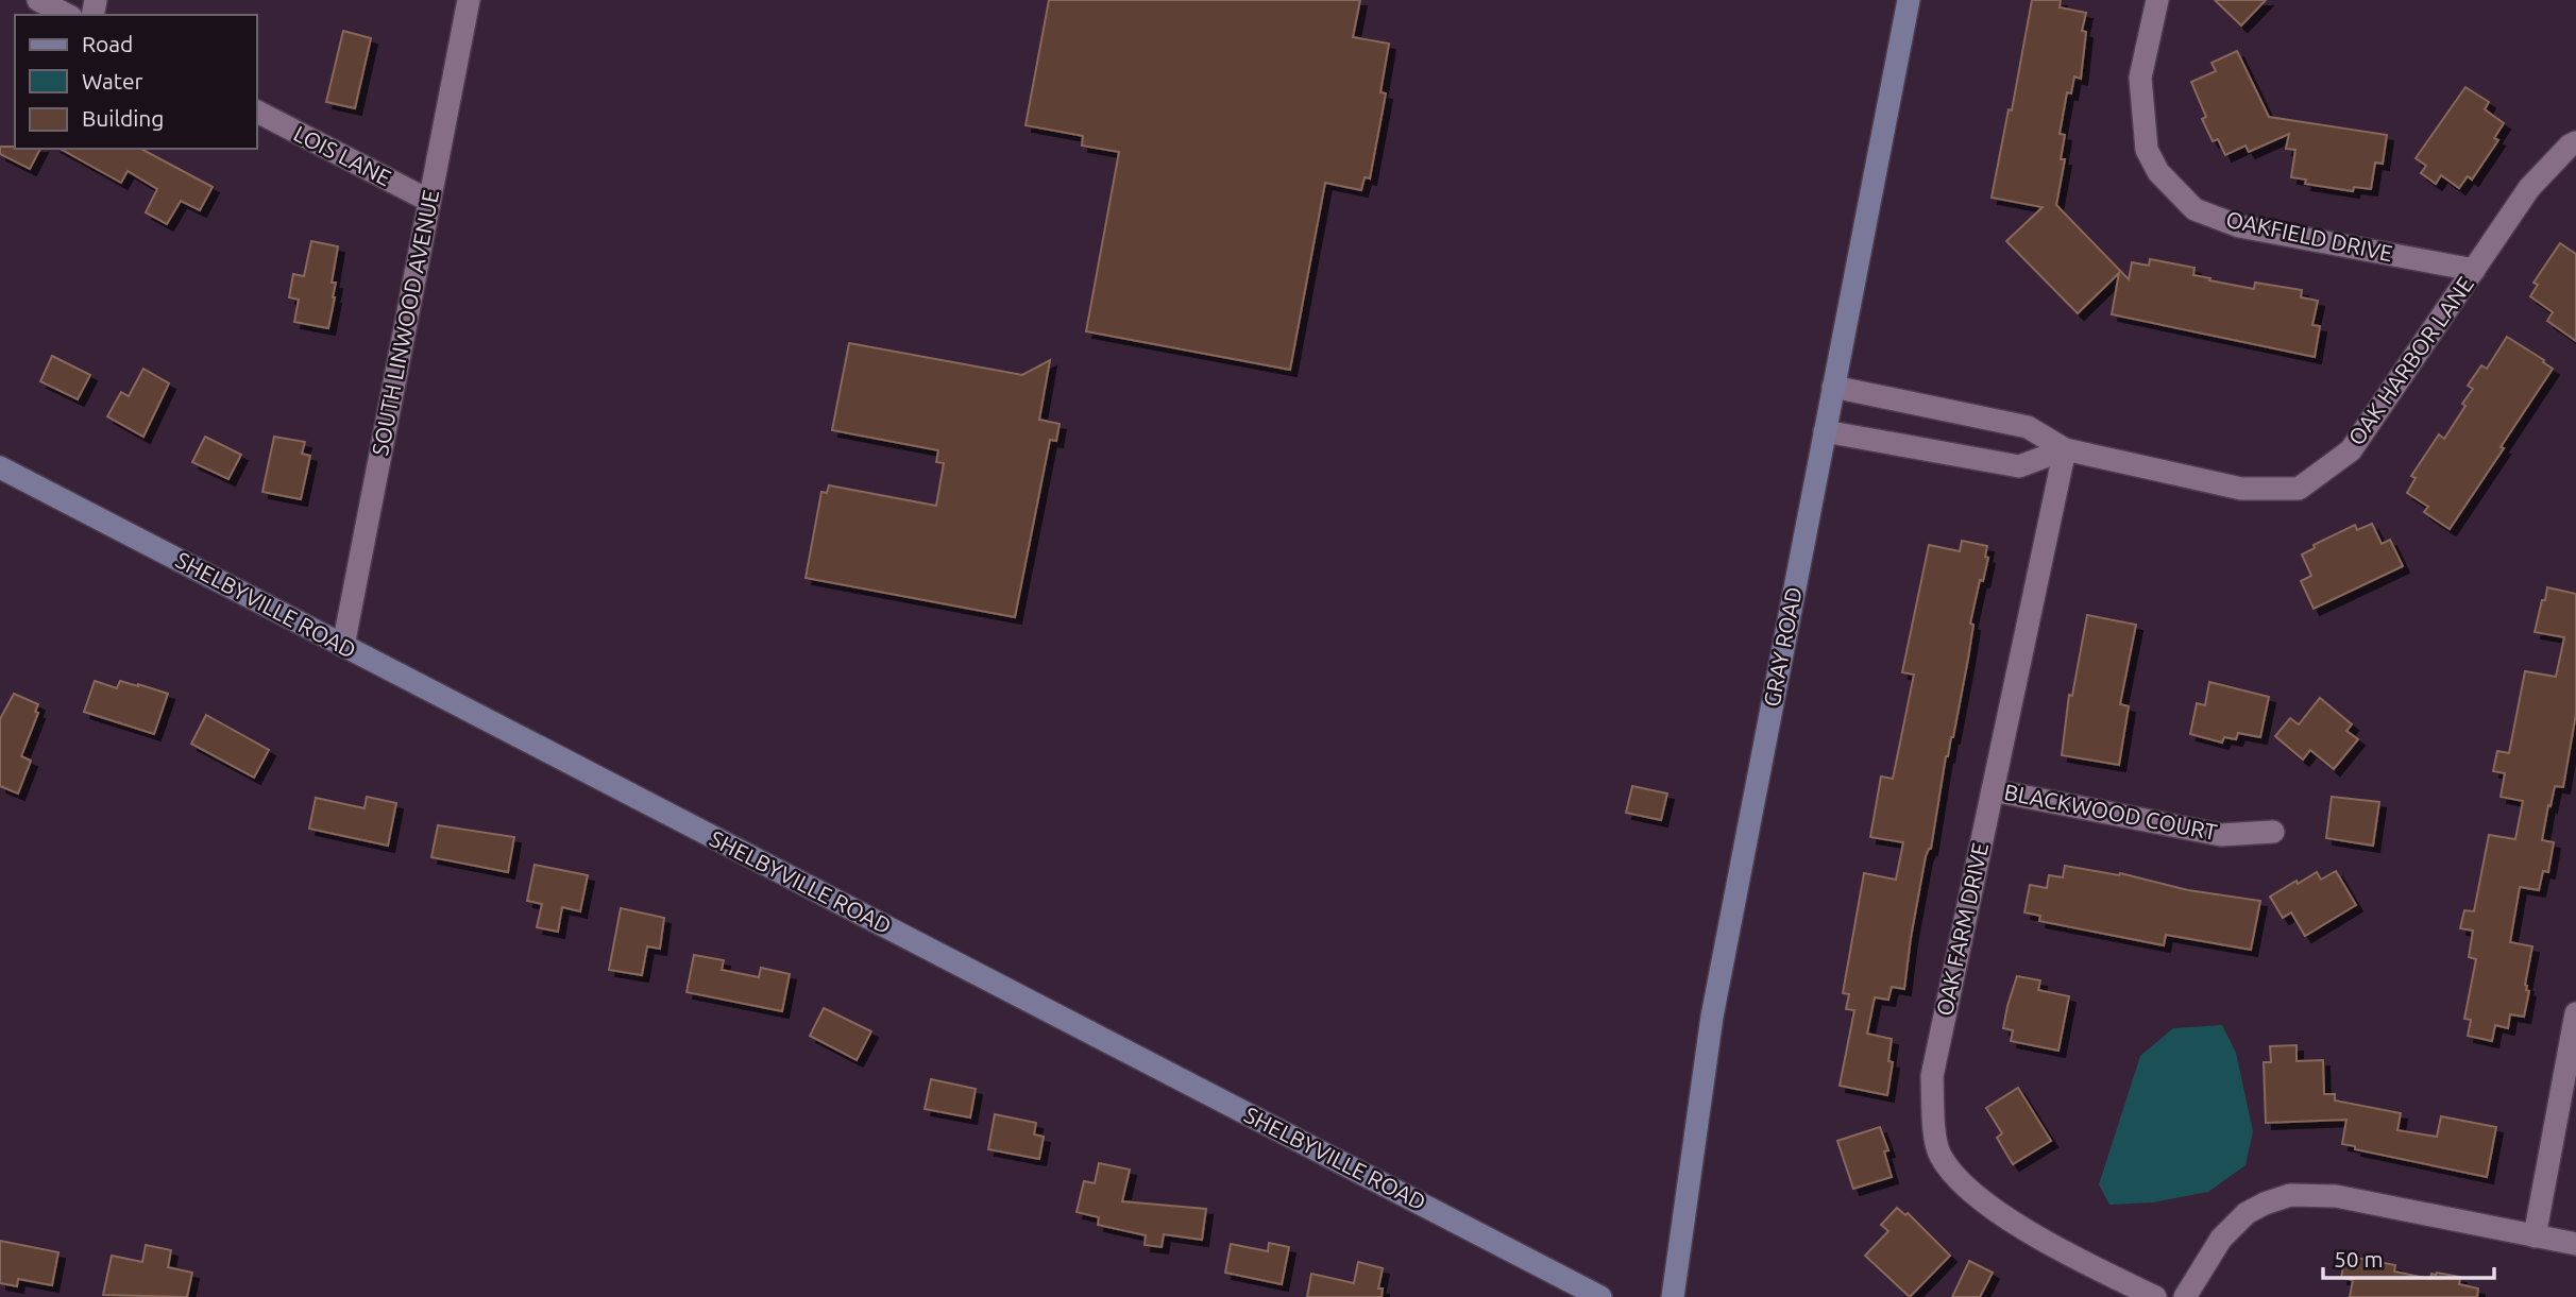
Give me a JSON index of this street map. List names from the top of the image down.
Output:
{
  "streets": {
    "main road": ["SHELBYVILLE ROAD", "GRAY ROAD"],
    "street": [
      "LOIS LANE",
      "OAKFIELD DRIVE",
      "SOUTH LINWOOD AVENUE",
      "OAK HARBOR LANE",
      "BLACKWOOD COURT",
      "OAK FARM DRIVE"
    ]
  },
  "crossings": [
    ["LOIS LANE", "SOUTH LINWOOD AVENUE"],
    ["OAKFIELD DRIVE", "OAK HARBOR LANE"],
    ["SOUTH LINWOOD AVENUE", "SHELBYVILLE ROAD"],
    ["OAK HARBOR LANE", "GRAY ROAD"],
    ["OAK HARBOR LANE", "OAK FARM DRIVE"],
    ["BLACKWOOD COURT", "OAK FARM DRIVE"]
  ],
  "legend": ["Road", "Water", "Building"],
  "scale_bar": "50 m"
}
